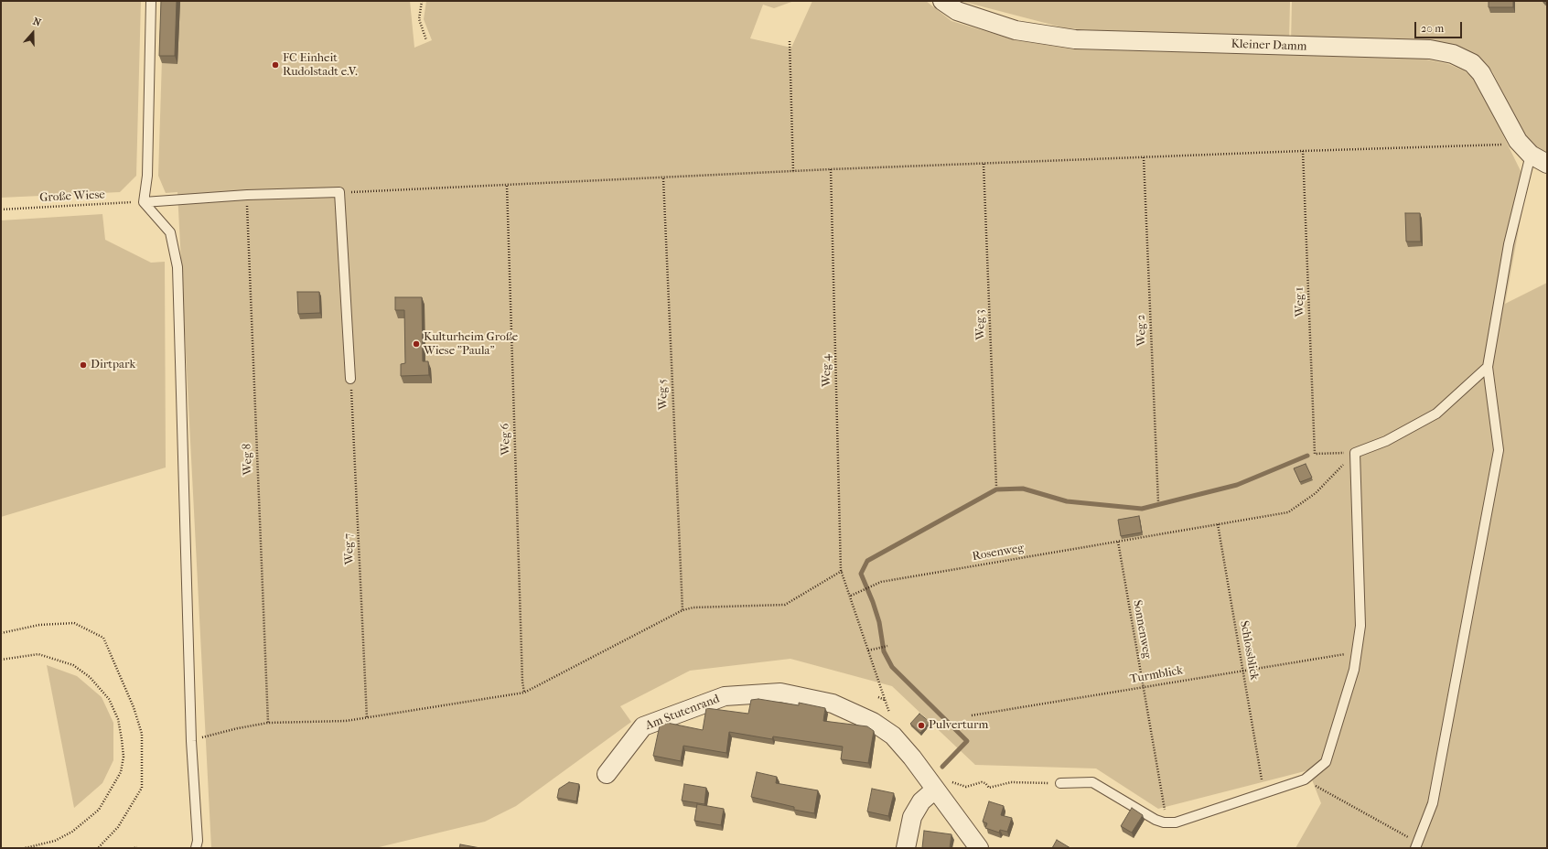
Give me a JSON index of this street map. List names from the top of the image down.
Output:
{
  "streets": {
    "street": ["Kleiner Damm", "Am Stutenrand"],
    "path": [
      "Große Wiese",
      "Weg 1",
      "Weg 3",
      "Weg 2",
      "Weg 4",
      "Weg 5",
      "Weg 6",
      "Weg 8",
      "Weg 7",
      "Rosenweg",
      "Sonnenweg",
      "Schlossblick",
      "Turmblick"
    ]
  },
  "crossings": [
    ["Weg 4", "Rosenweg"],
    ["Rosenweg", "Sonnenweg"],
    ["Rosenweg", "Schlossblick"],
    ["Sonnenweg", "Turmblick"],
    ["Schlossblick", "Turmblick"]
  ],
  "places": [
    "FC Einheit Rudolstadt e.V.",
    "Kulturheim Große Wiese \"Paula\"",
    "Dirtpark",
    "Pulverturm"
  ],
  "scale_bar": "20 m",
  "north": "top"
}
